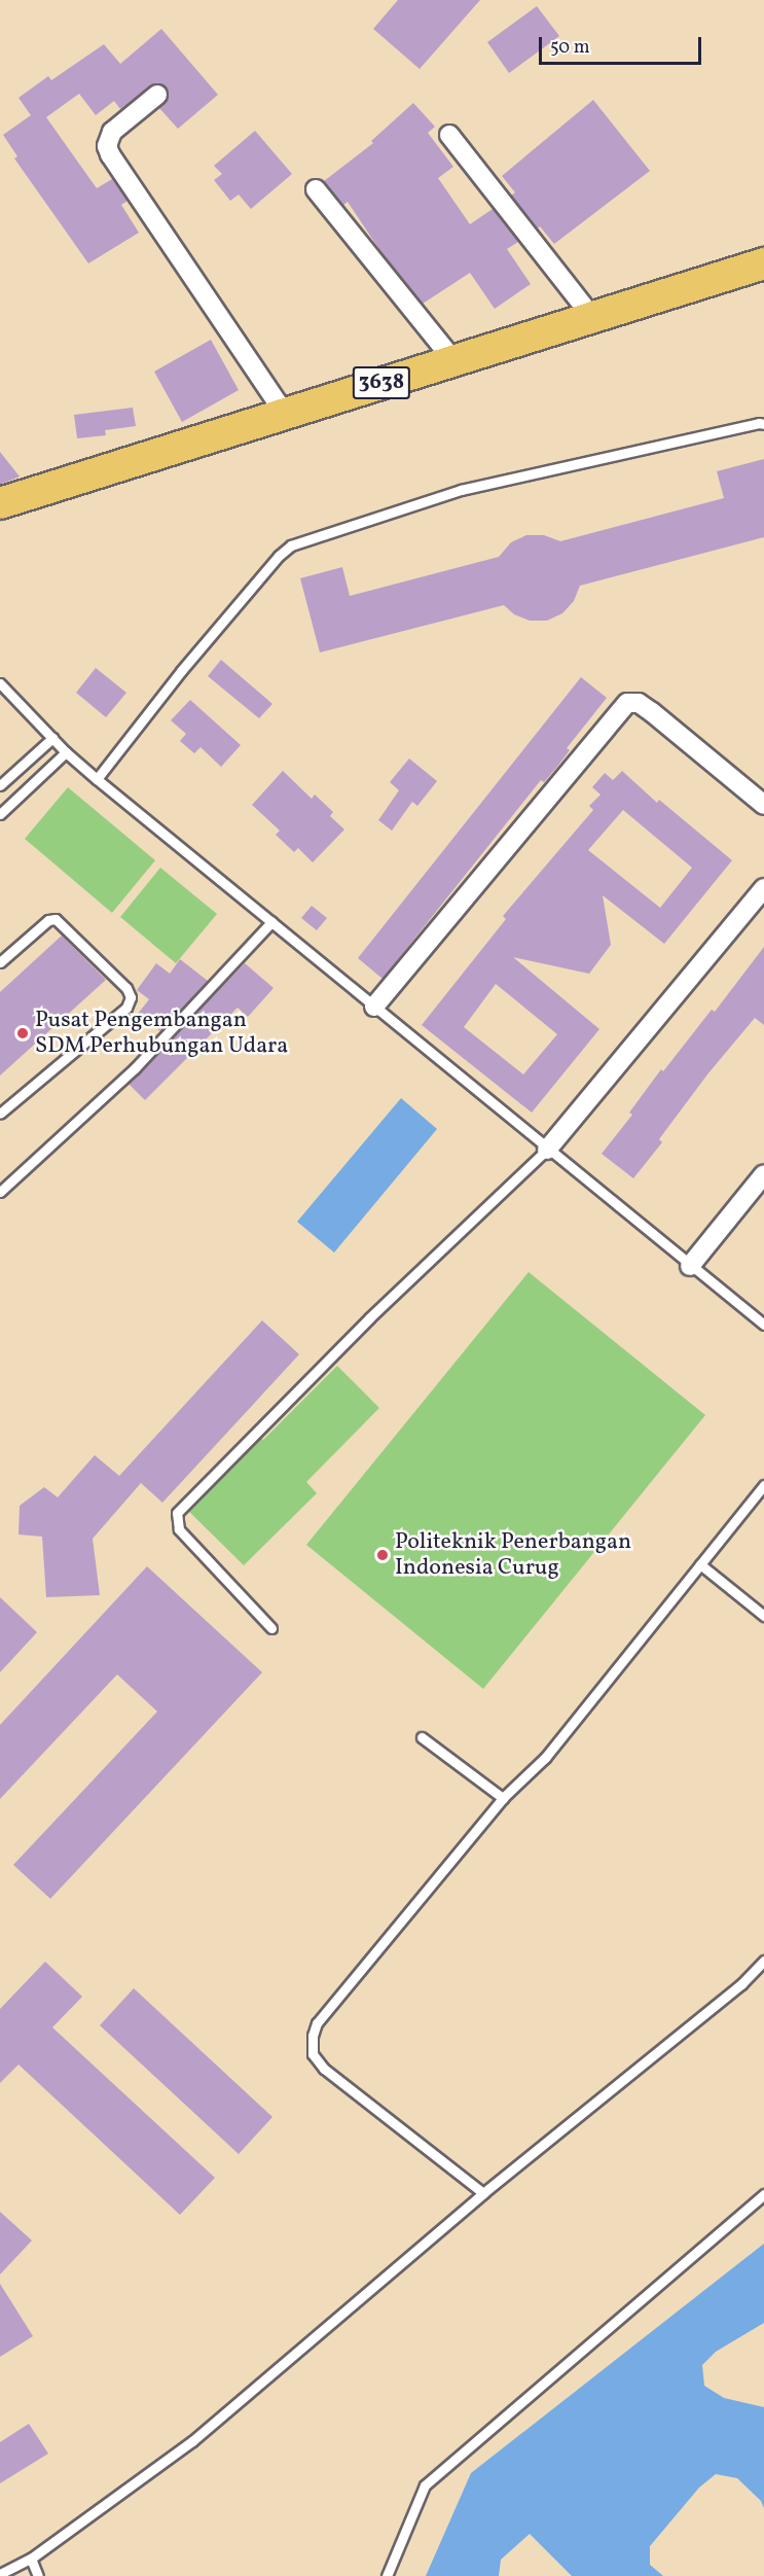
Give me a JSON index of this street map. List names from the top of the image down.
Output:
{
  "streets": {
    "main road": ["3638"]
  },
  "places": ["Pusat Pengembangan SDM Perhubungan Udara", "Politeknik Penerbangan Indonesia Curug"],
  "scale_bar": "50 m"
}
